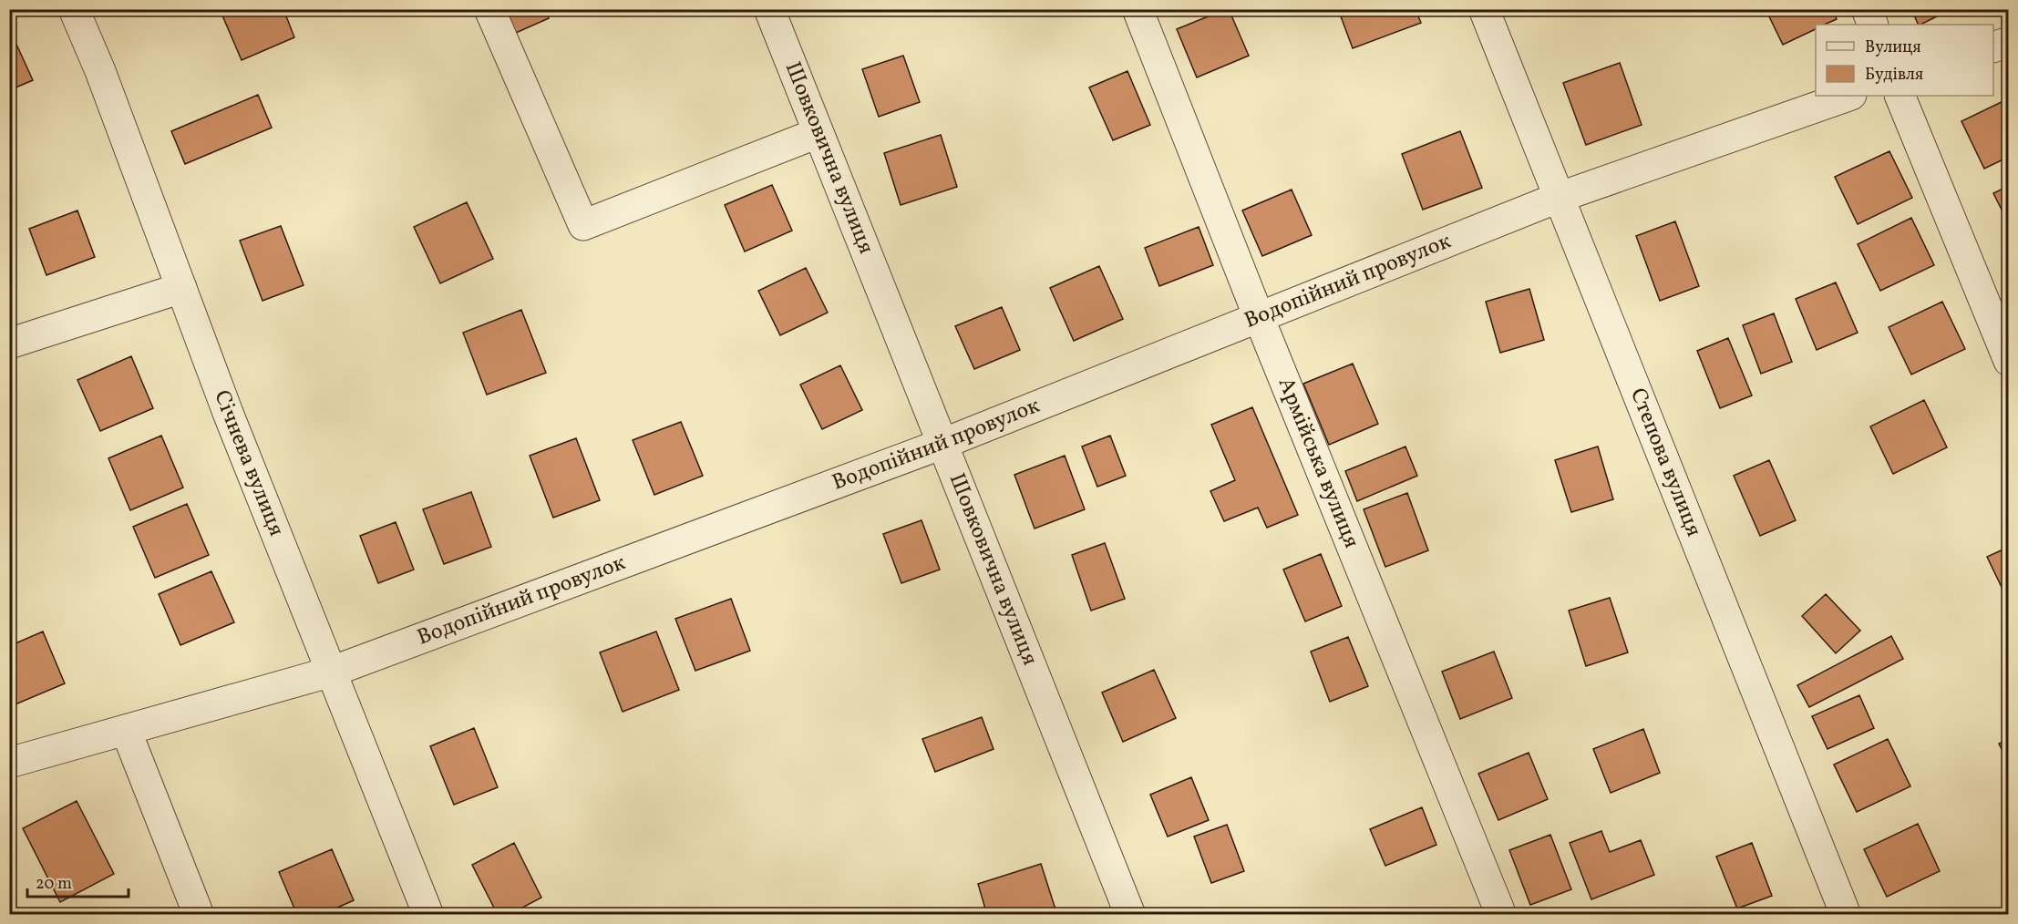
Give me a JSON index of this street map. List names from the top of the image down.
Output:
{
  "streets": {
    "street": [
      "Шовковична вулиця",
      "Водопійний провулок",
      "Степова вулиця",
      "Січнева вулиця",
      "Армійська вулиця"
    ]
  },
  "crossings": [
    ["Шовковична вулиця", "Водопійний провулок"],
    ["Водопійний провулок", "Степова вулиця"],
    ["Водопійний провулок", "Січнева вулиця"],
    ["Водопійний провулок", "Армійська вулиця"]
  ],
  "legend": ["Вулиця", "Будівля"],
  "scale_bar": "20 m"
}
